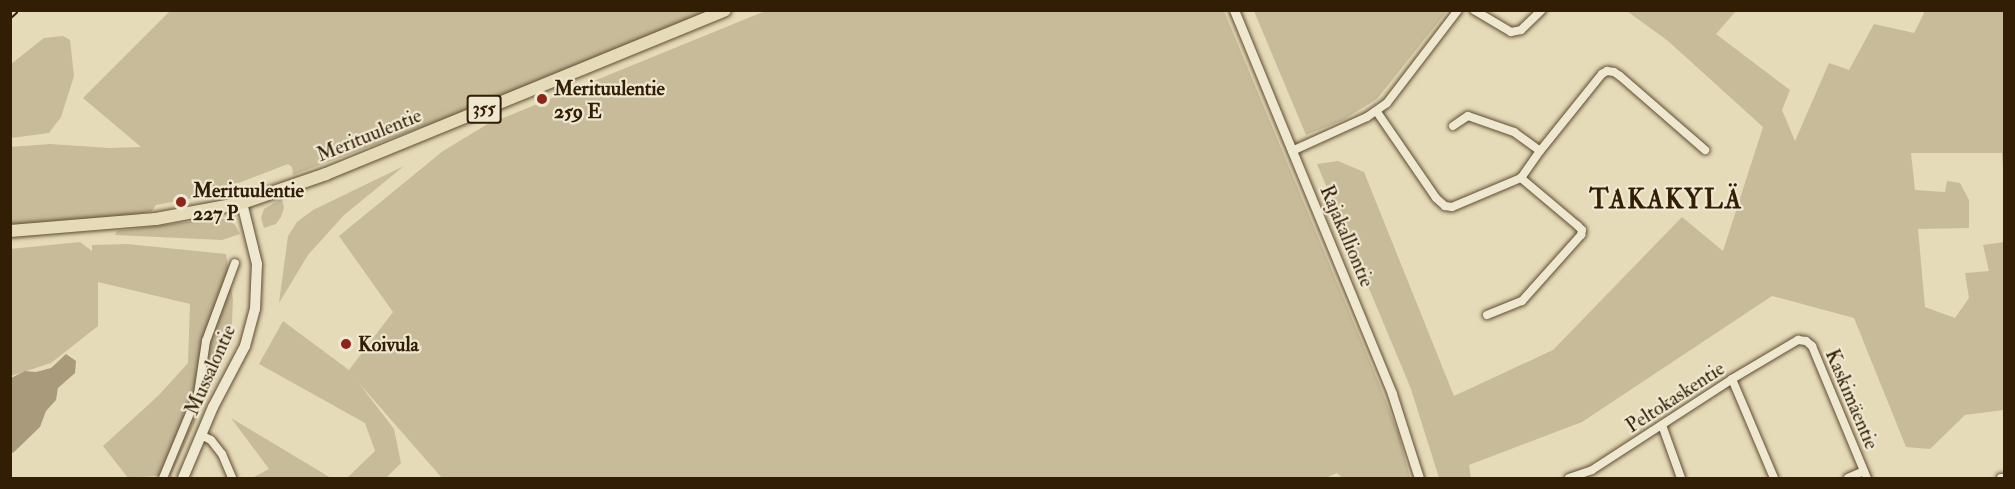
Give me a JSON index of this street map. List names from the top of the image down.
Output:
{
  "streets": {
    "main road": ["355", "Merituulentie", "Mussalontie"],
    "street": ["Rajakalliontie", "Peltokaskentie", "Kaskimäentie"]
  },
  "crossings": [
    ["Merituulentie", "Mussalontie"],
    ["Peltokaskentie", "Kaskimäentie"]
  ],
  "districts": ["TAKAKYLÄ"],
  "places": ["Merituulentie 259 E", "Merituulentie 227 P", "Koivula"]
}
